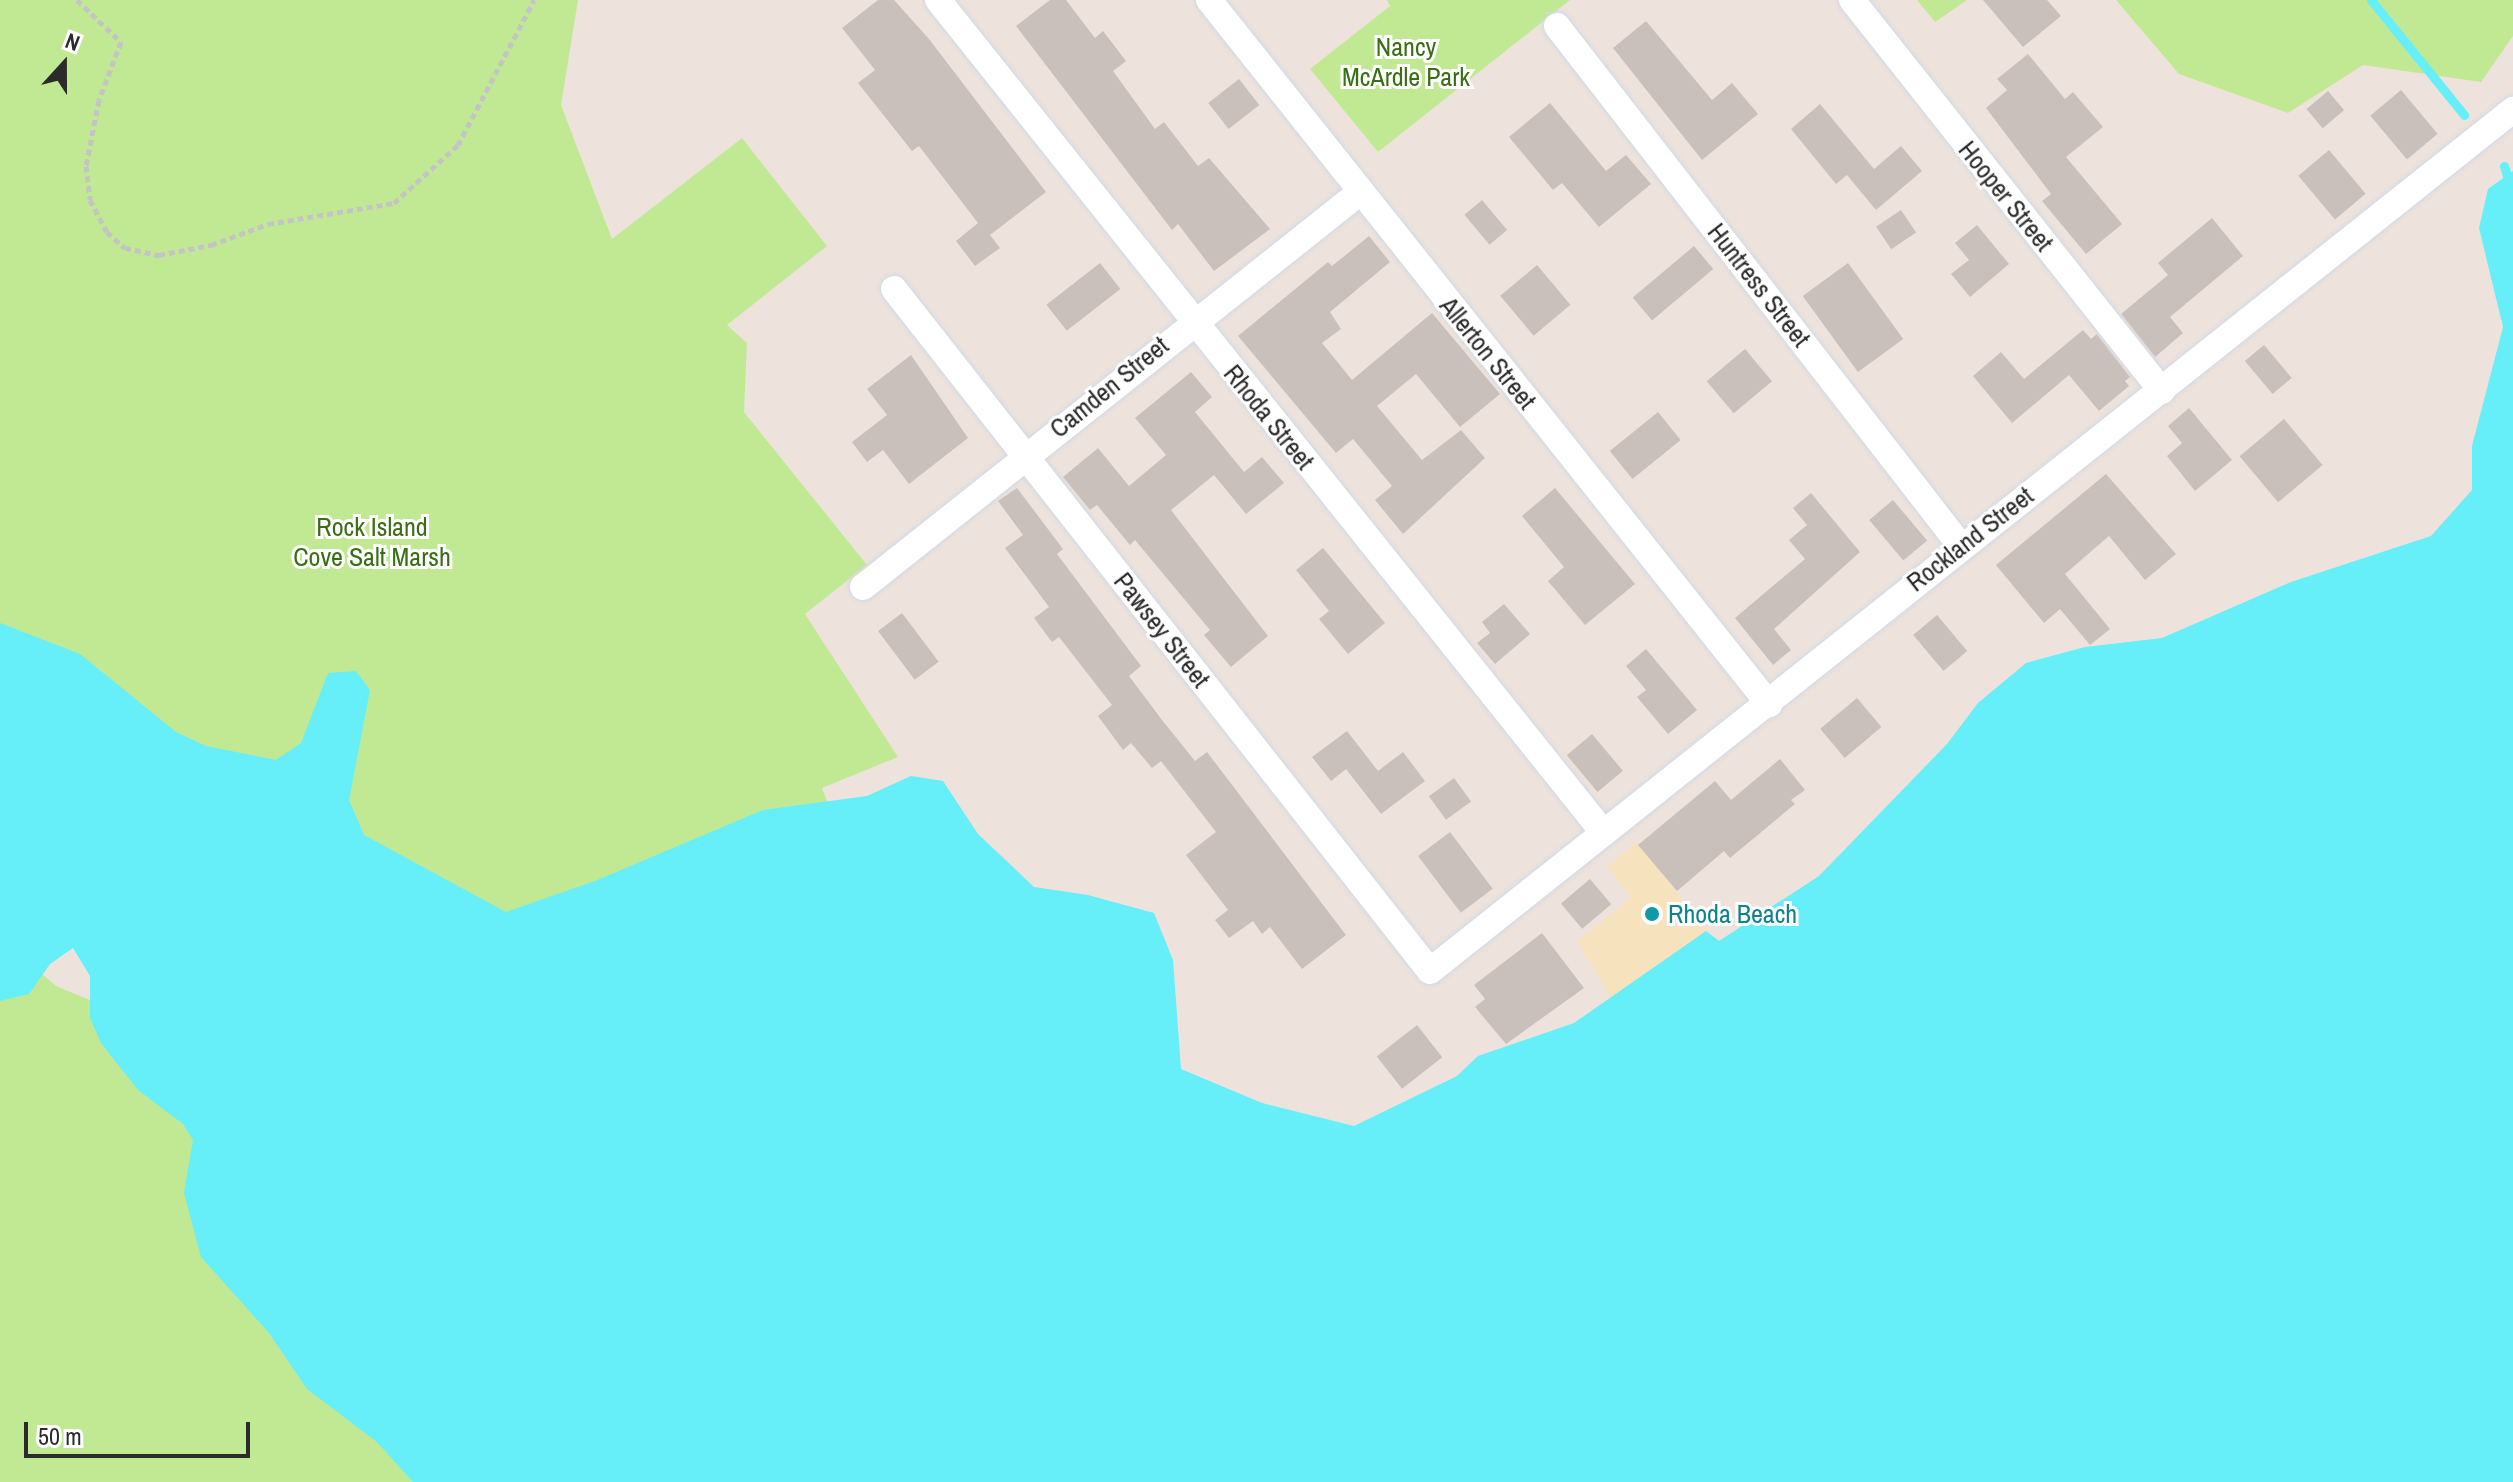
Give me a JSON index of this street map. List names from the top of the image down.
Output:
{
  "streets": {
    "street": [
      "Hooper Street",
      "Huntress Street",
      "Allerton Street",
      "Camden Street",
      "Rhoda Street",
      "Rockland Street",
      "Pawsey Street"
    ]
  },
  "crossings": [
    ["Hooper Street", "Rockland Street"],
    ["Huntress Street", "Rockland Street"],
    ["Allerton Street", "Camden Street"],
    ["Allerton Street", "Rockland Street"],
    ["Camden Street", "Rhoda Street"],
    ["Camden Street", "Pawsey Street"],
    ["Rhoda Street", "Rockland Street"],
    ["Rockland Street", "Pawsey Street"]
  ],
  "parks": ["Nancy McArdle Park", "Rock Island Cove Salt Marsh"],
  "places": ["Rhoda Beach"],
  "scale_bar": "50 m",
  "north": "top"
}
